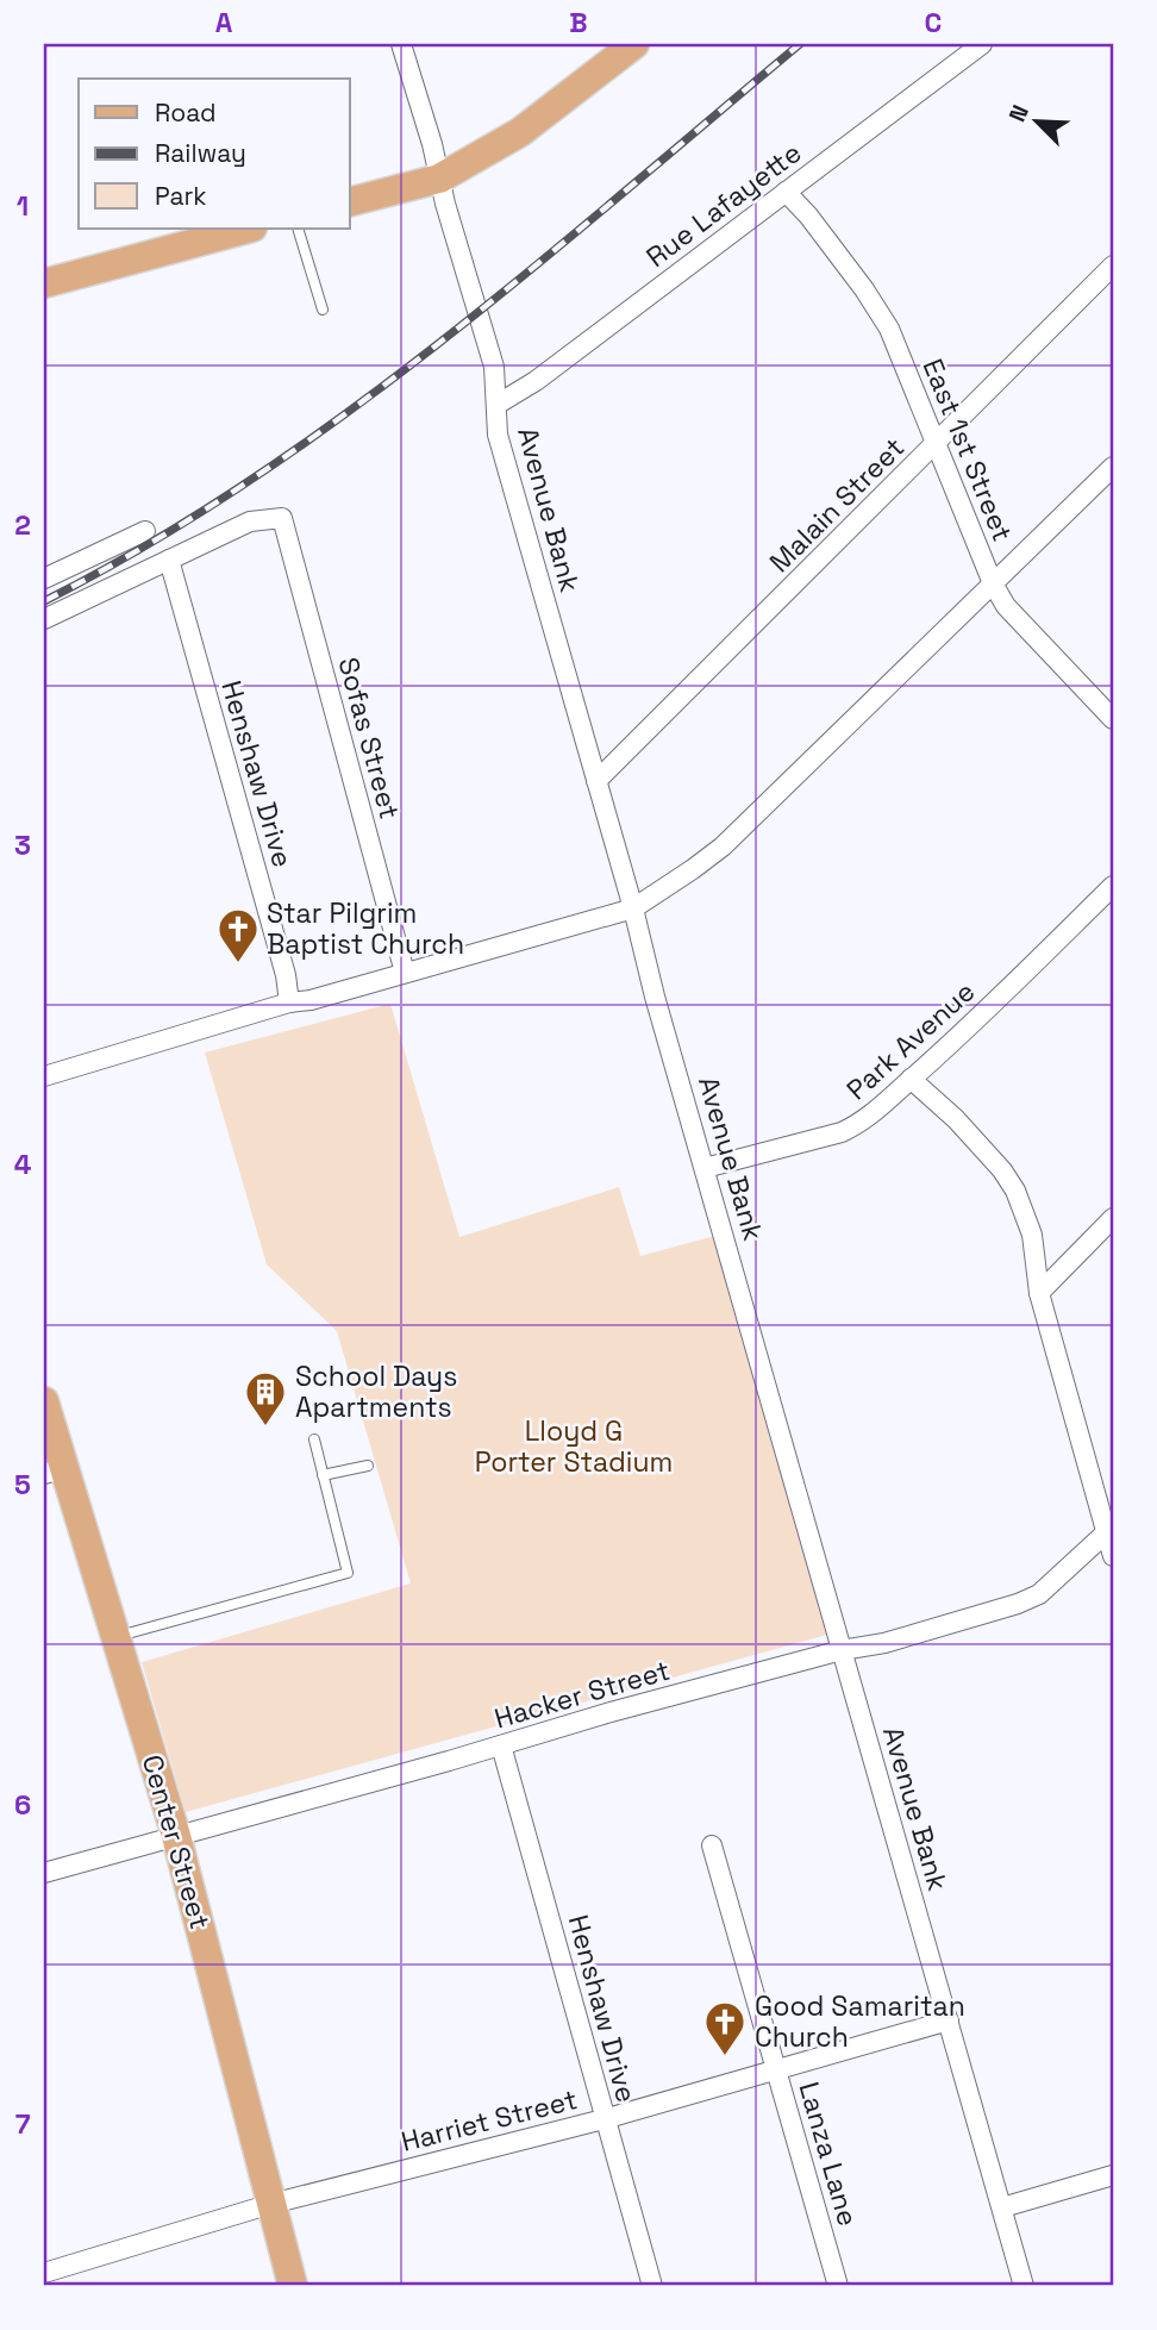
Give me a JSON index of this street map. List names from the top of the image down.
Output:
{
  "streets": {
    "main road": ["Center Street"],
    "street": [
      "Rue Lafayette",
      "East 1st Street",
      "Malain Street",
      "Avenue Bank",
      "Sofas Street",
      "Henshaw Drive",
      "Park Avenue",
      "Hacker Street",
      "Harriet Street",
      "Lanza Lane"
    ]
  },
  "crossings": [
    ["Rue Lafayette", "East 1st Street"],
    ["Rue Lafayette", "Avenue Bank"],
    ["East 1st Street", "Malain Street"],
    ["Malain Street", "Avenue Bank"],
    ["Avenue Bank", "Park Avenue"],
    ["Avenue Bank", "Hacker Street"],
    ["Avenue Bank", "Harriet Street"],
    ["Sofas Street", "Henshaw Drive"],
    ["Henshaw Drive", "Hacker Street"],
    ["Henshaw Drive", "Harriet Street"],
    ["Hacker Street", "Center Street"],
    ["Center Street", "Harriet Street"],
    ["Harriet Street", "Lanza Lane"]
  ],
  "parks": ["Lloyd G Porter Stadium"],
  "places": {
    "church": ["Star Pilgrim Baptist Church", "Good Samaritan Church"],
    "building": ["School Days Apartments"]
  },
  "legend": ["Road", "Railway", "Park"],
  "north": "top left",
  "grid": {
    "columns": ["A", "B", "C"],
    "rows": [
      "1",
      "2",
      "3",
      "4",
      "5",
      "6",
      "7"
    ]
  }
}
